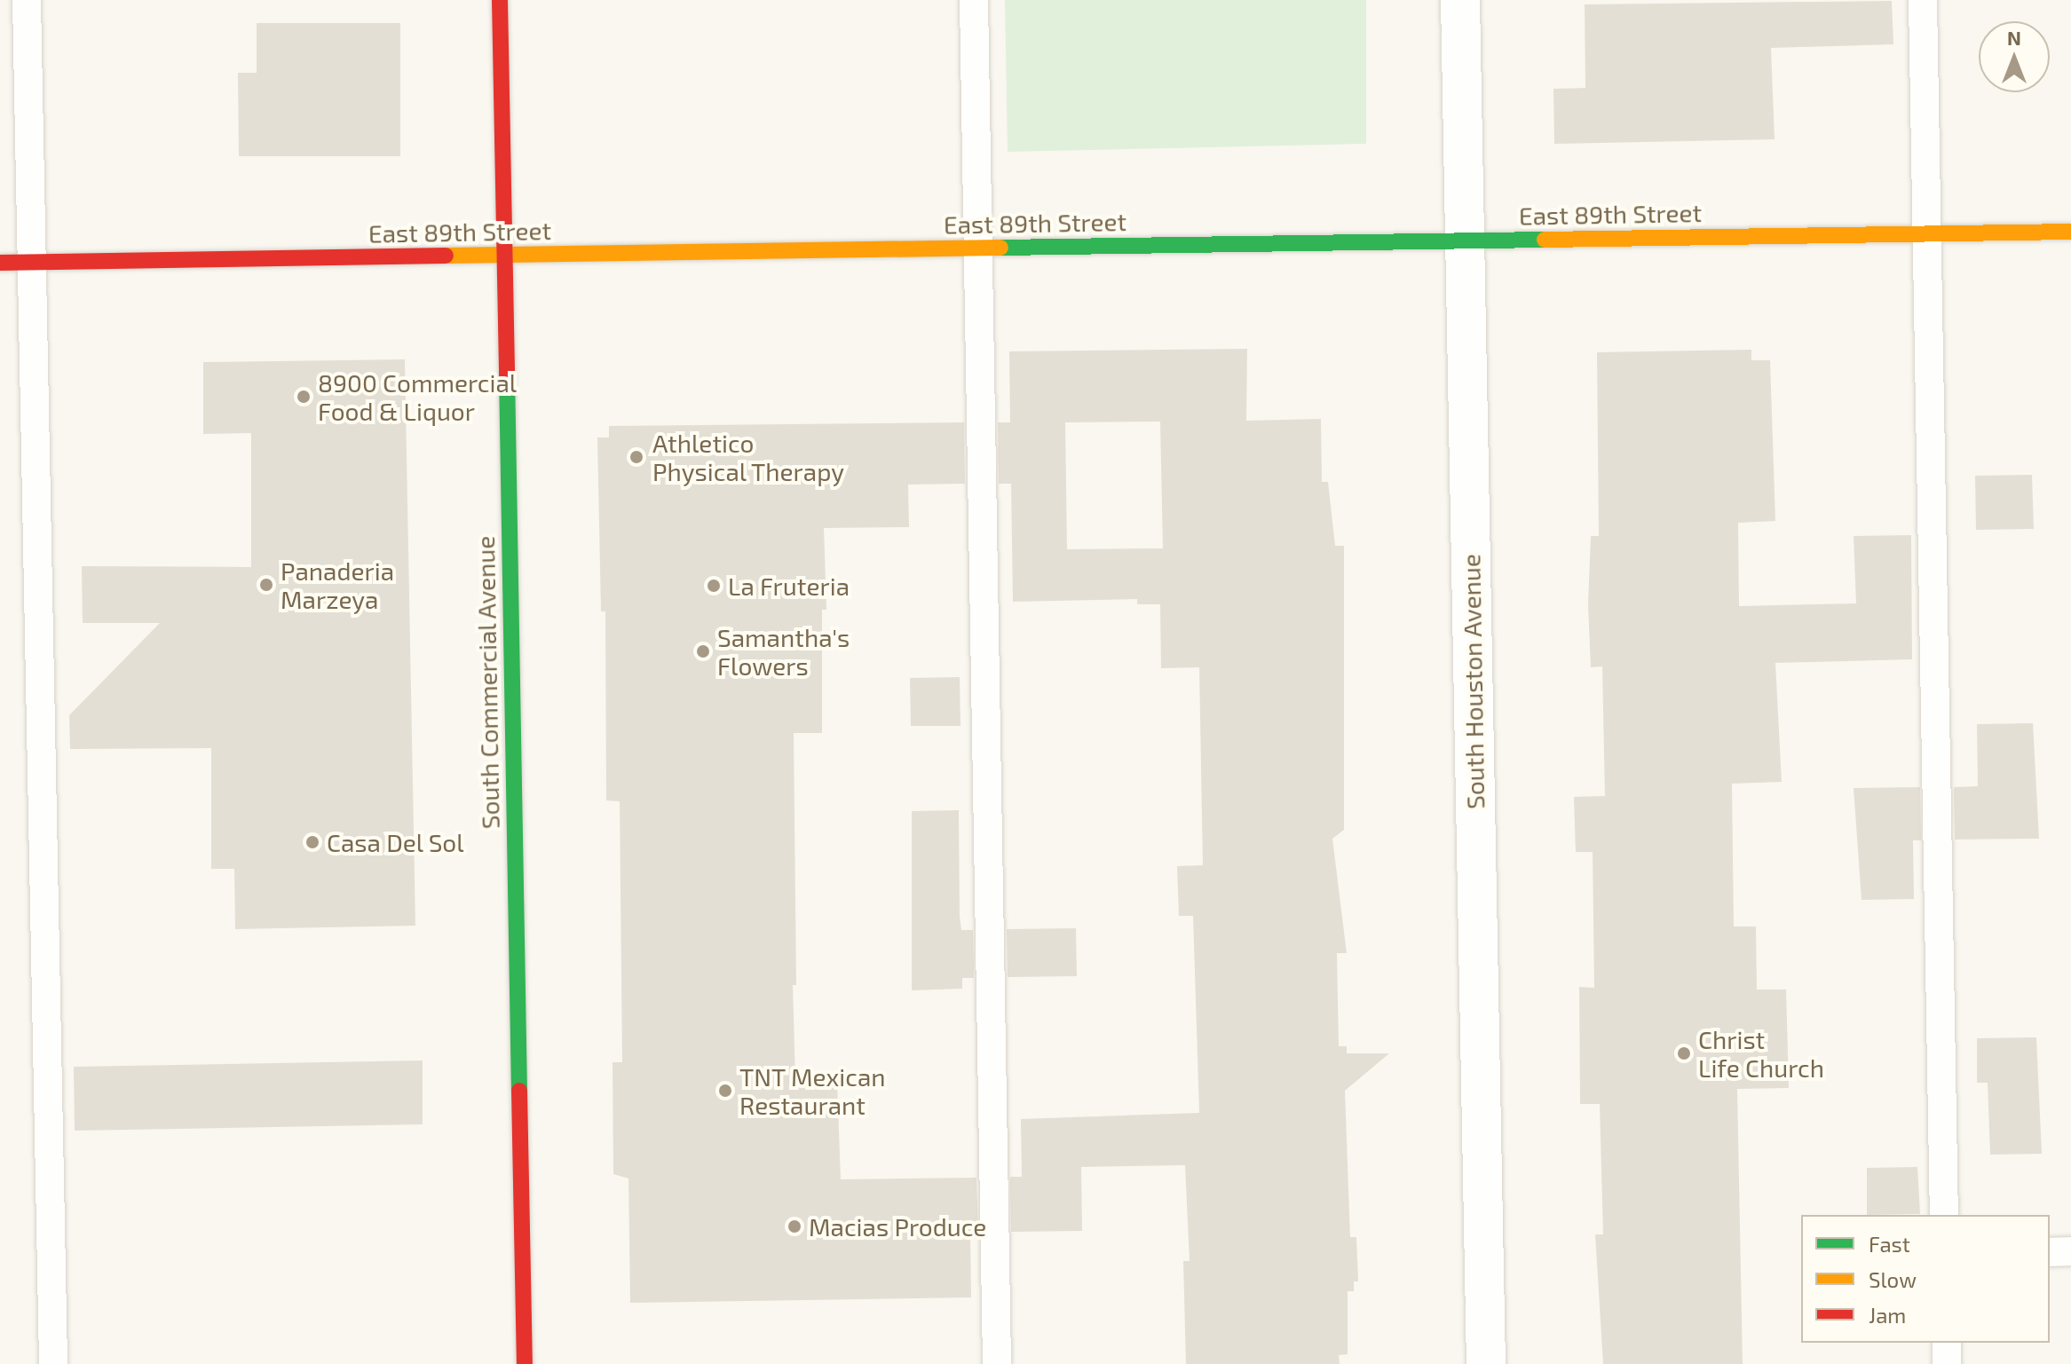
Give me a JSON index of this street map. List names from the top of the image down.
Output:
{
  "streets": {
    "street": ["East 89th Street", "South Houston Avenue", "South Commercial Avenue"]
  },
  "crossings": [
    ["East 89th Street", "South Houston Avenue"],
    ["East 89th Street", "South Commercial Avenue"]
  ],
  "places": [
    "8900 Commercial Food & Liquor",
    "Athletico Physical Therapy",
    "Panaderia Marzeya",
    "La Fruteria",
    "Samantha's Flowers",
    "Casa Del Sol",
    "Christ Life Church",
    "TNT Mexican Restaurant",
    "Macias Produce"
  ],
  "legend": ["Fast", "Slow", "Jam"],
  "north": "top"
}
